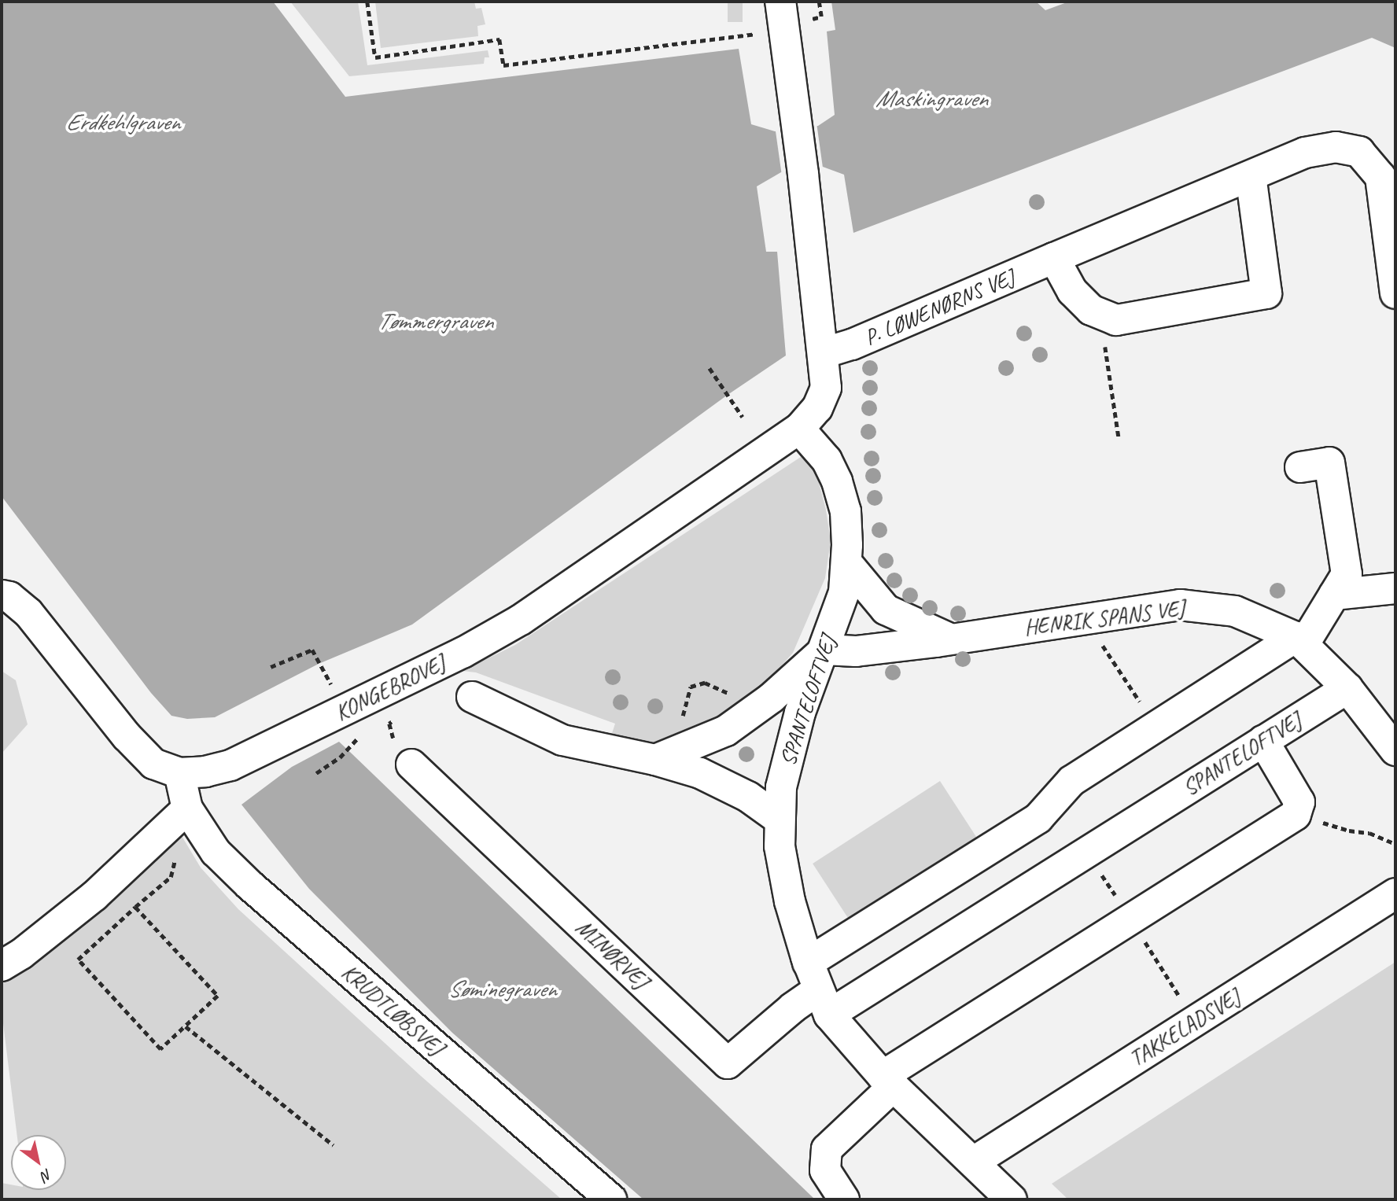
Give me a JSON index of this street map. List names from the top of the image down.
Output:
{
  "streets": {
    "street": [
      "P. LØWENØRNS VEJ",
      "HENRIK SPANS VEJ",
      "KONGEBROVEJ",
      "SPANTELOFTVEJ",
      "MINØRVEJ",
      "KRUDTLØBSVEJ",
      "TAKKELADSVEJ"
    ]
  },
  "crossings": [
    ["P. LØWENØRNS VEJ", "KONGEBROVEJ"],
    ["HENRIK SPANS VEJ", "SPANTELOFTVEJ"],
    ["KONGEBROVEJ", "SPANTELOFTVEJ"],
    ["KONGEBROVEJ", "KRUDTLØBSVEJ"],
    ["SPANTELOFTVEJ", "MINØRVEJ"],
    ["SPANTELOFTVEJ", "TAKKELADSVEJ"]
  ],
  "water": [
    "Maskingraven",
    "Erdkehlgraven",
    "Tømmergraven",
    "Søminegraven"
  ],
  "north": "bottom right"
}
